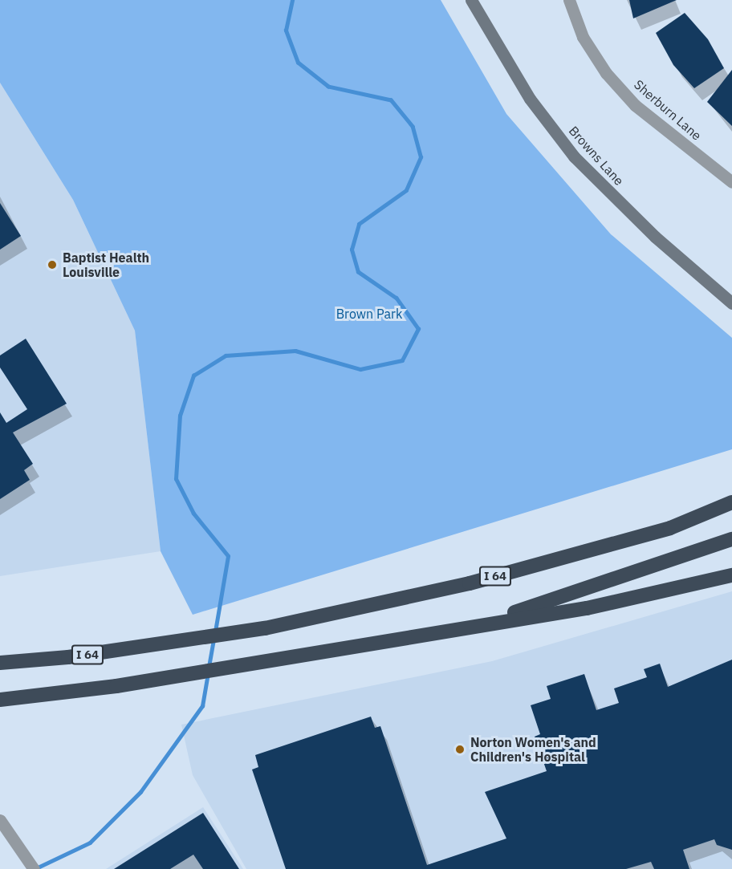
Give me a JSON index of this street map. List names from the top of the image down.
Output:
{
  "streets": {
    "highway": ["I 64"],
    "street": ["Sherburn Lane", "Browns Lane"]
  },
  "parks": ["Brown Park"],
  "places": ["Baptist Health Louisville", "Norton Women's and Children's Hospital"]
}
